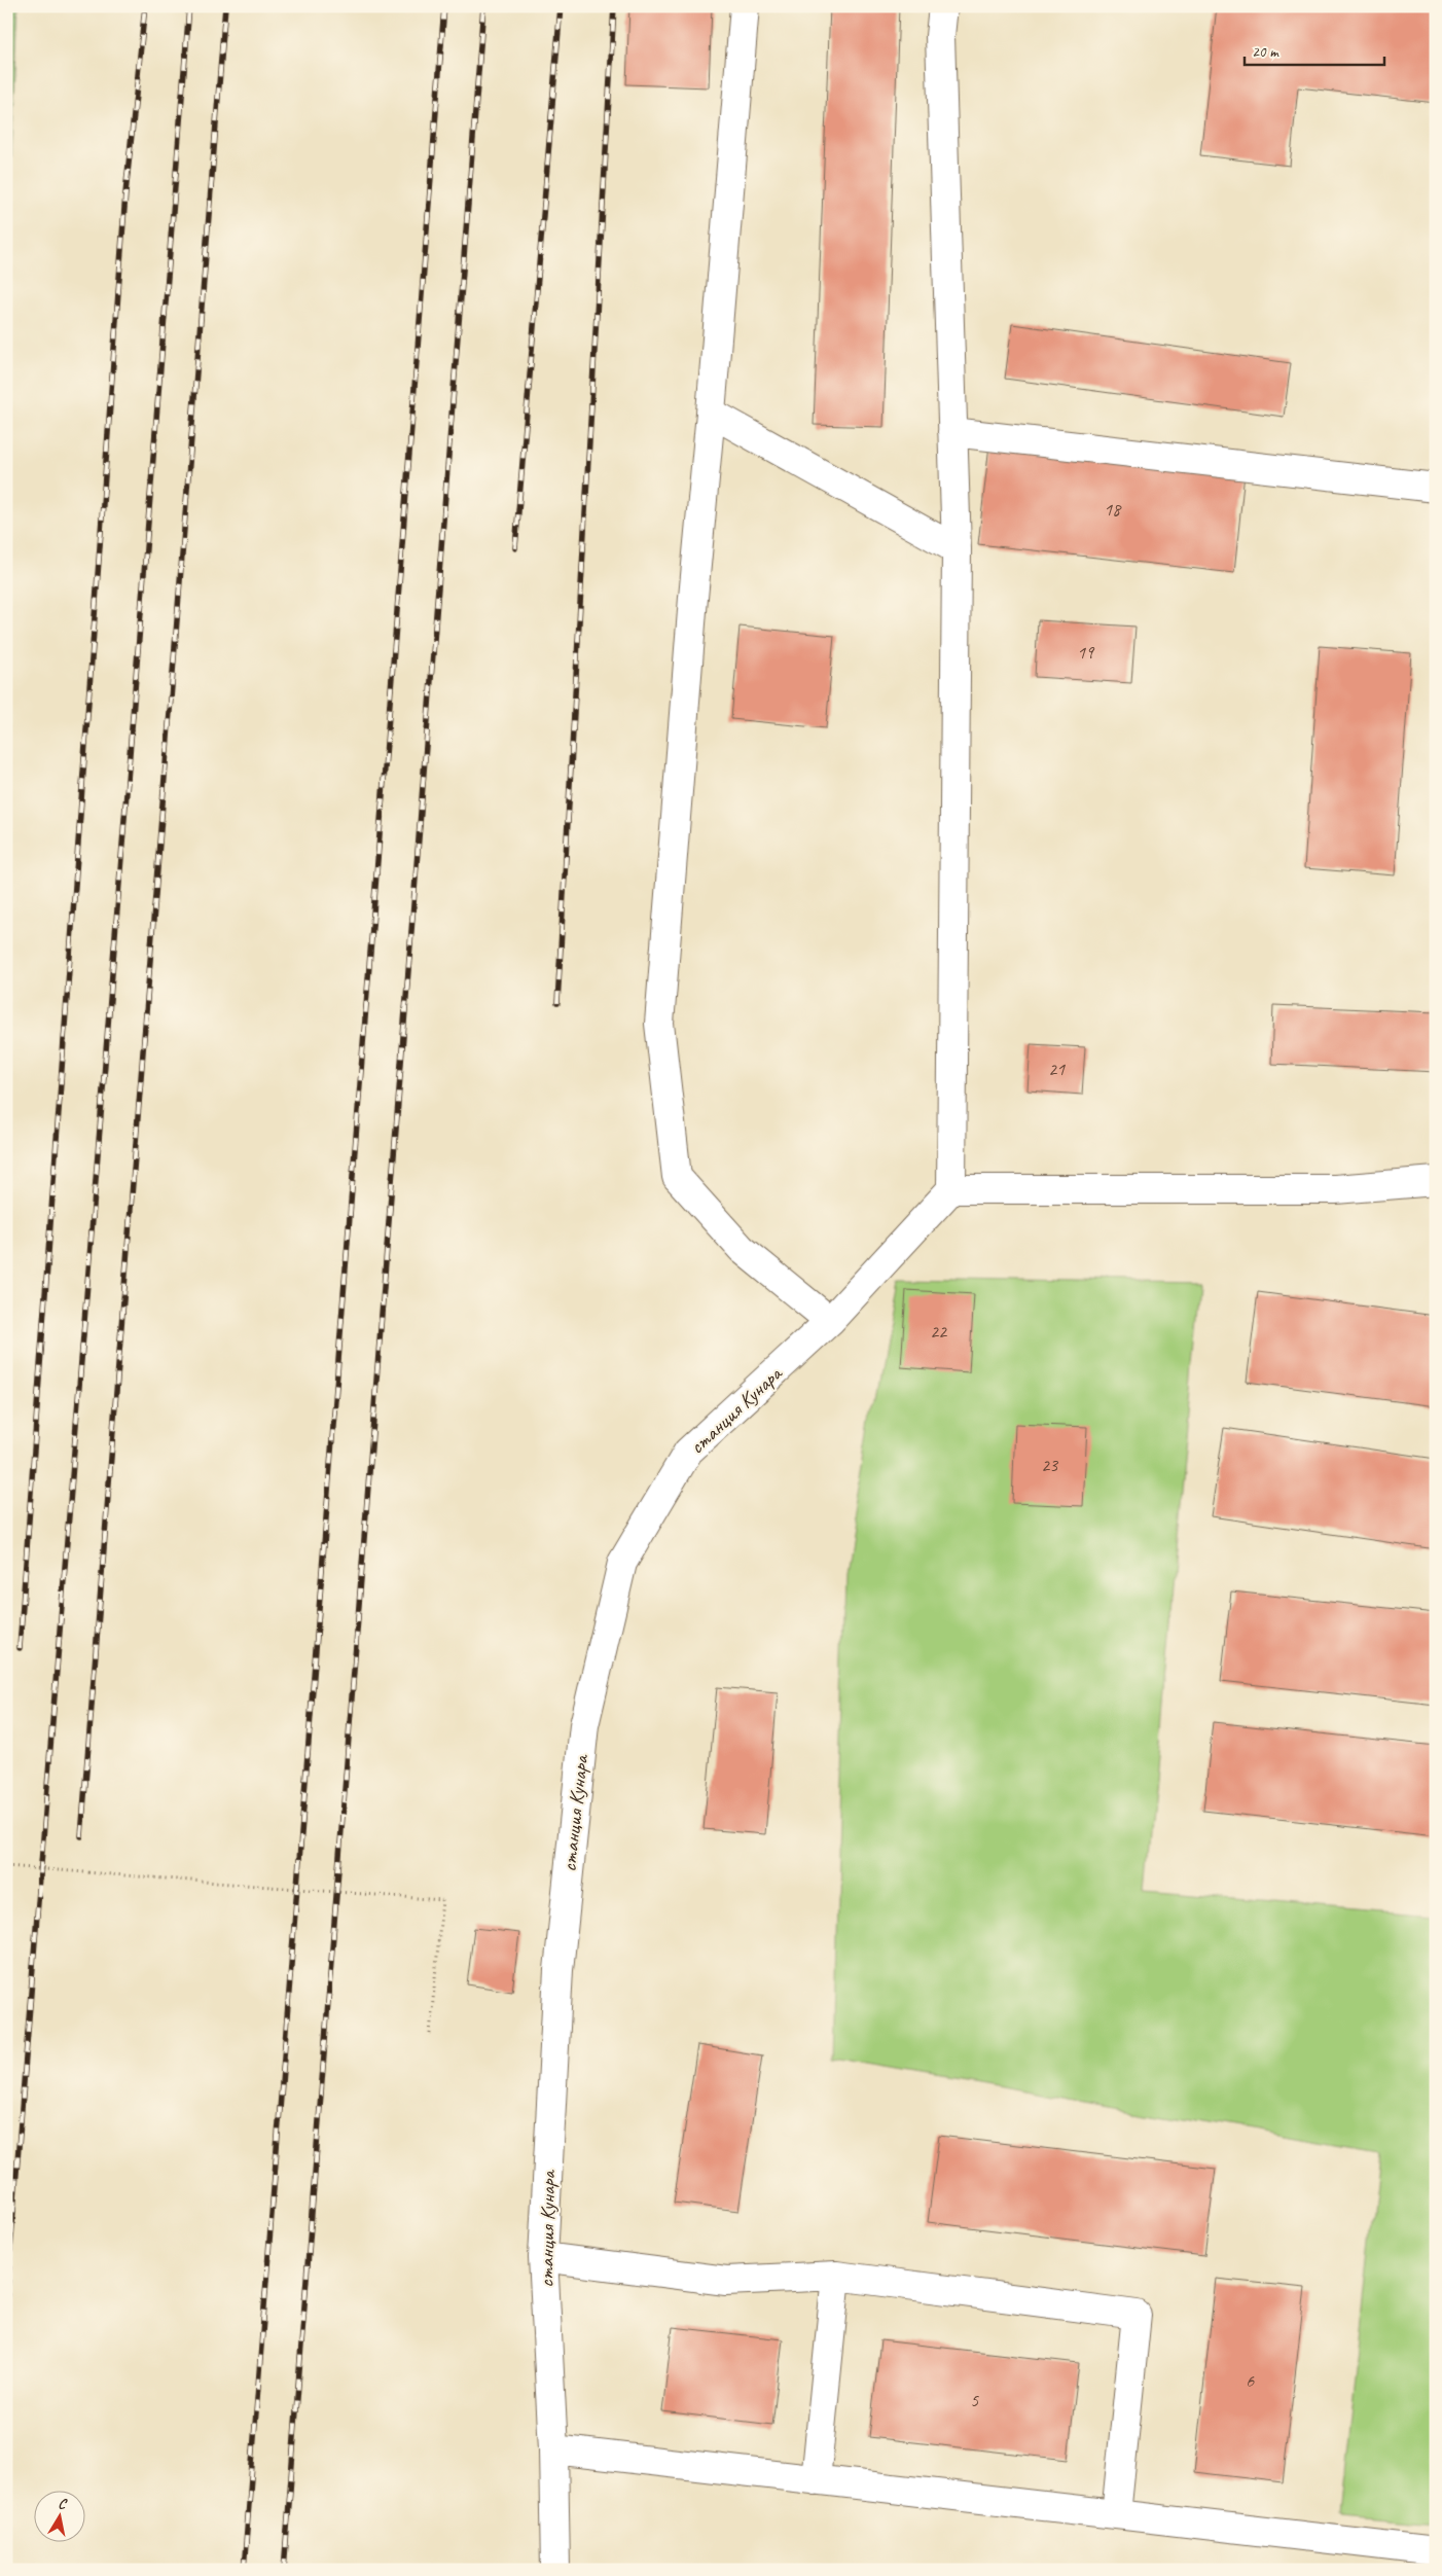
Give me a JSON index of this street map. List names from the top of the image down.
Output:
{
  "streets": {
    "street": ["станция Кунара"]
  },
  "house_numbers": [
    "18",
    "19",
    "21",
    "22",
    "23",
    "6",
    "5"
  ],
  "scale_bar": "20 m",
  "north": "top"
}
